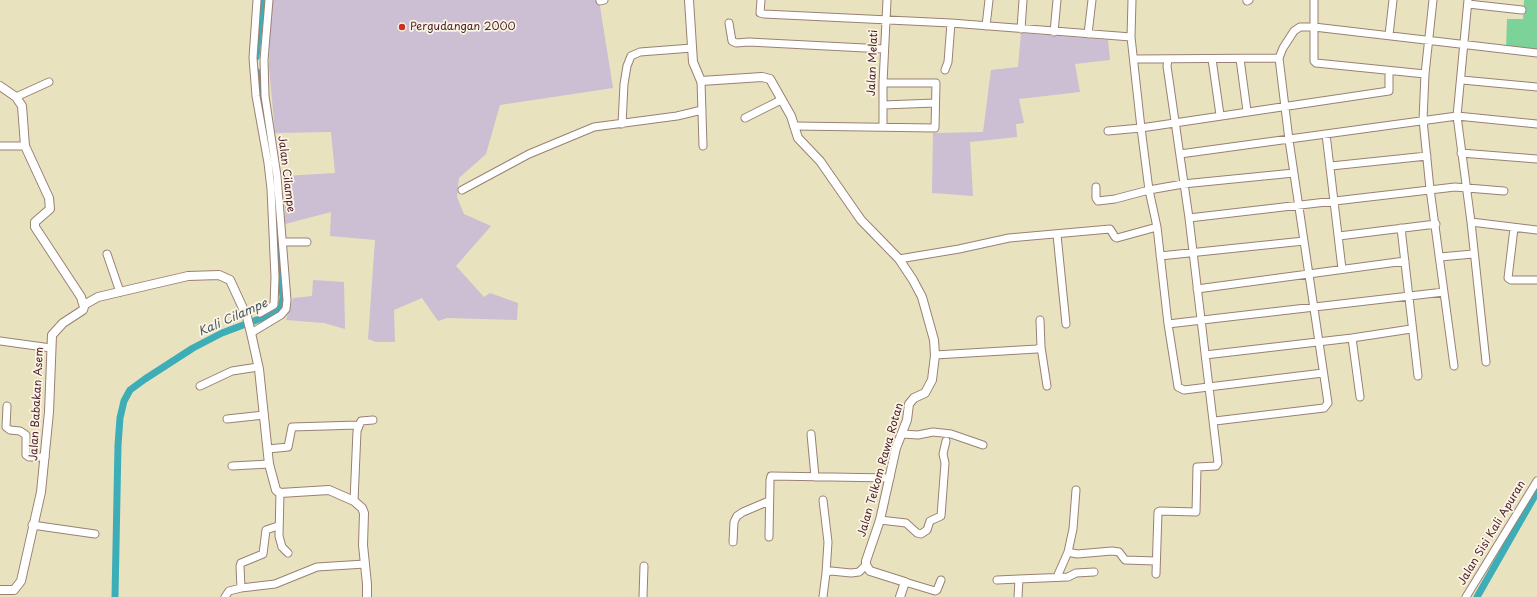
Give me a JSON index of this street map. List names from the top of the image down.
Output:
{
  "streets": {
    "street": [
      "Jalan Melati",
      "Jalan Cilampe",
      "Jalan Babakan Asem",
      "Jalan Telkom Rawa Rotan",
      "Jalan Sisi Kali Apuran"
    ]
  },
  "crossings": [
    ["Jalan Cilampe", "Jalan Babakan Asem"]
  ],
  "water": ["Kali Cilampe"],
  "places": ["Pergudangan 2000"]
}
